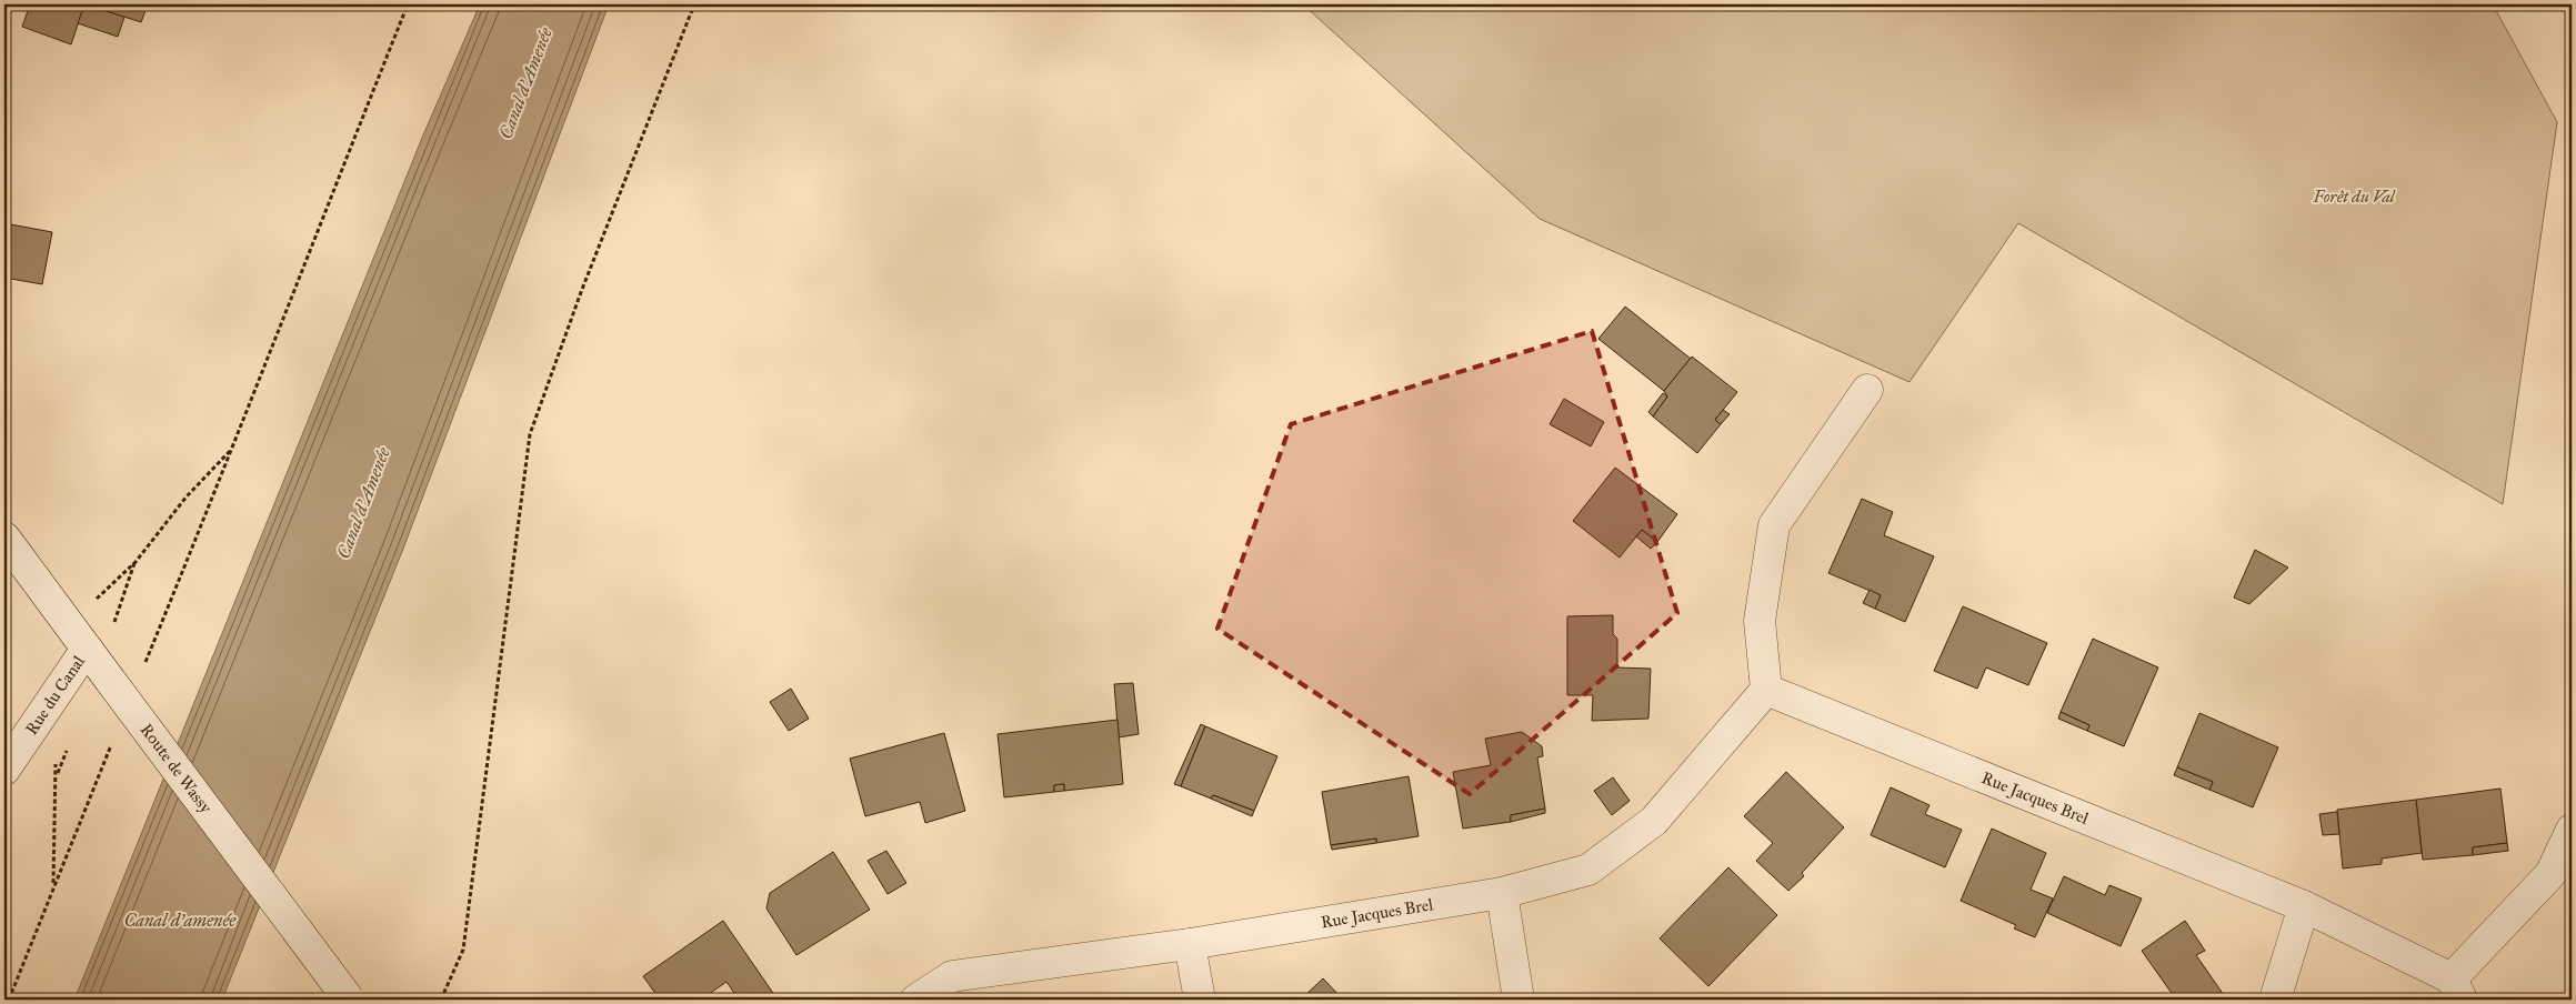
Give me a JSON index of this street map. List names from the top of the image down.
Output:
{
  "streets": {
    "street": ["Rue du Canal", "Route de Wassy", "Rue Jacques Brel"]
  },
  "crossings": [
    ["Rue du Canal", "Route de Wassy"]
  ],
  "water": ["Canal d'Amenée", "Canal d'amenée"],
  "parks": ["Forêt du Val"]
}
